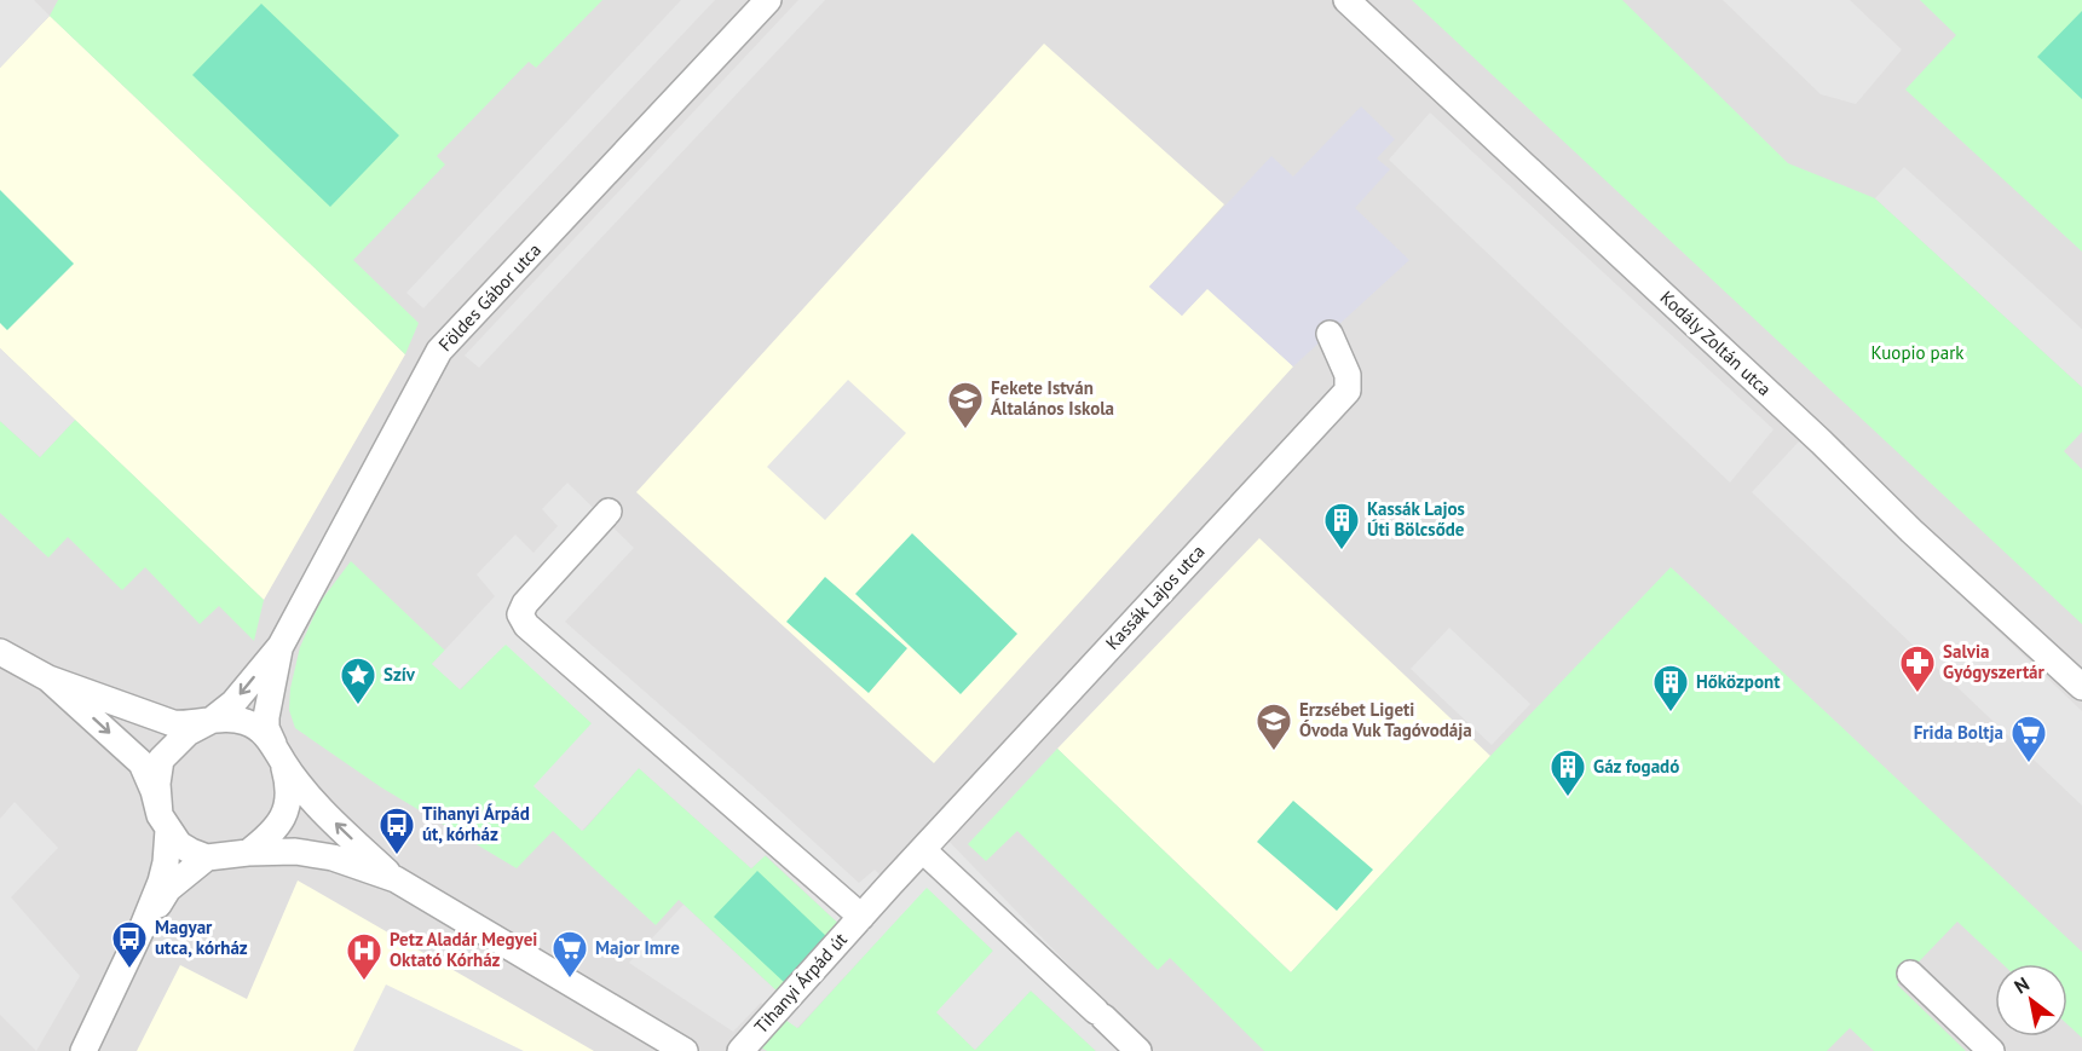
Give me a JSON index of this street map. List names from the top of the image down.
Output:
{
  "streets": {
    "street": [
      "Földes Gábor utca",
      "Kodály Zoltán utca",
      "Kassák Lajos utca",
      "Tihanyi Árpád út"
    ]
  },
  "crossings": [
    ["Kassák Lajos utca", "Tihanyi Árpád út"]
  ],
  "parks": ["Kuopio park"],
  "places": {
    "school or university": ["Fekete István Általános Iskola", "Erzsébet Ligeti Óvoda Vuk Tagóvodája"],
    "building": ["Kassák Lajos Úti Bölcsőde", "Hőközpont", "Gáz fogadó"],
    "pharmacy": ["Salvia Gyógyszertár"],
    "place": ["Szív"],
    "supermarket": ["Frida Boltja", "Major Imre"],
    "bus stop": ["Tihanyi Árpád út, kórház", "Magyar utca, kórház"],
    "hospital": ["Petz Aladár Megyei Oktató Kórház"]
  },
  "north": "top left"
}
